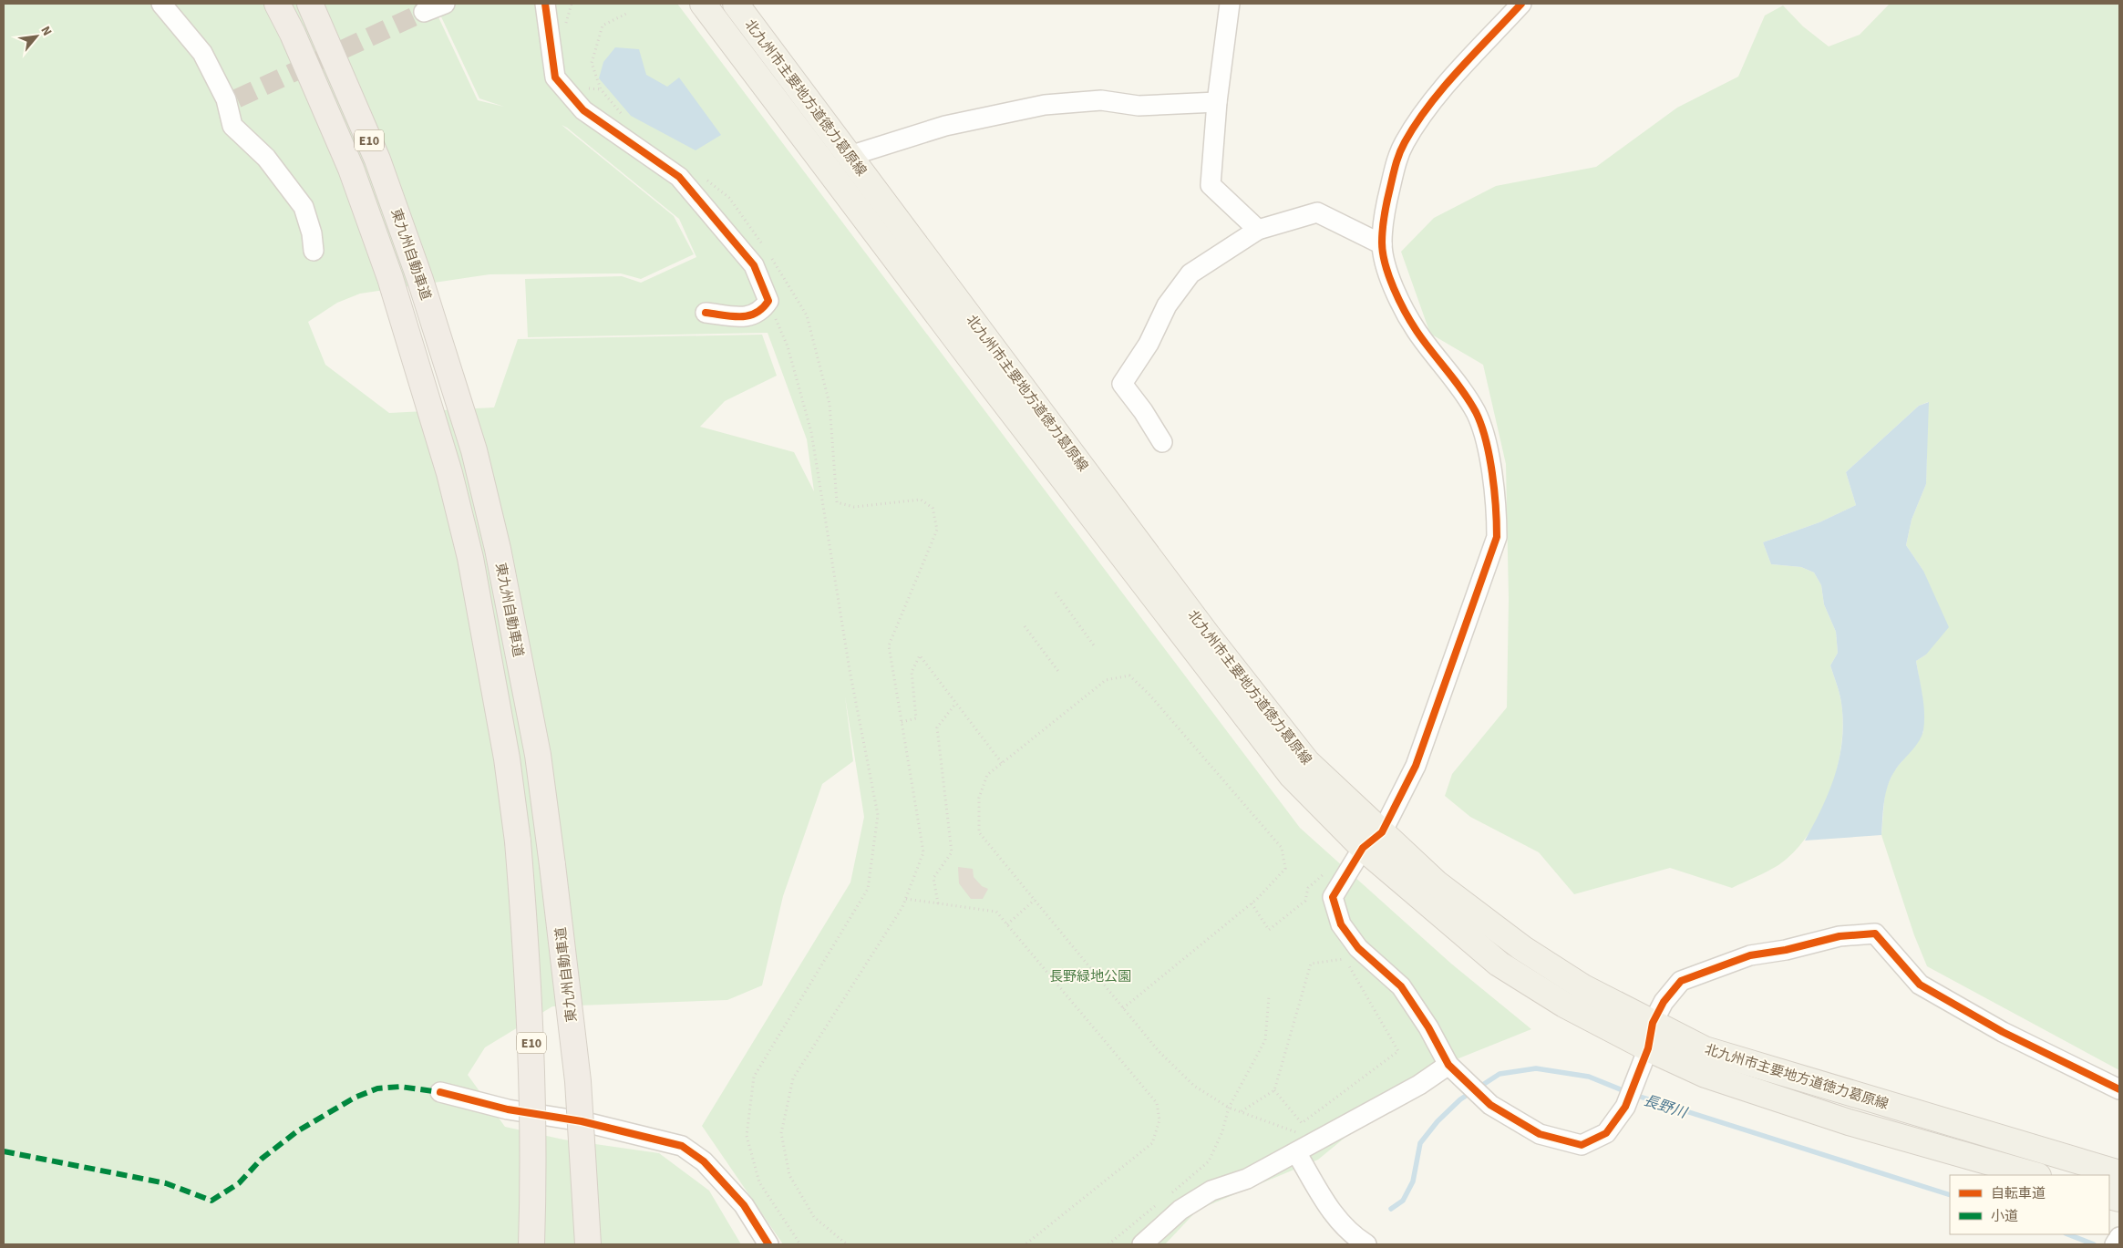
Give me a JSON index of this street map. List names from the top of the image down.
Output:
{
  "streets": {
    "highway": ["E10", "東九州自動車道"],
    "main road": ["北九州市主要地方道徳力葛原線"]
  },
  "water": ["長野川"],
  "parks": ["長野緑地公園"],
  "legend": ["自転車道", "小道"],
  "north": "top right"
}
